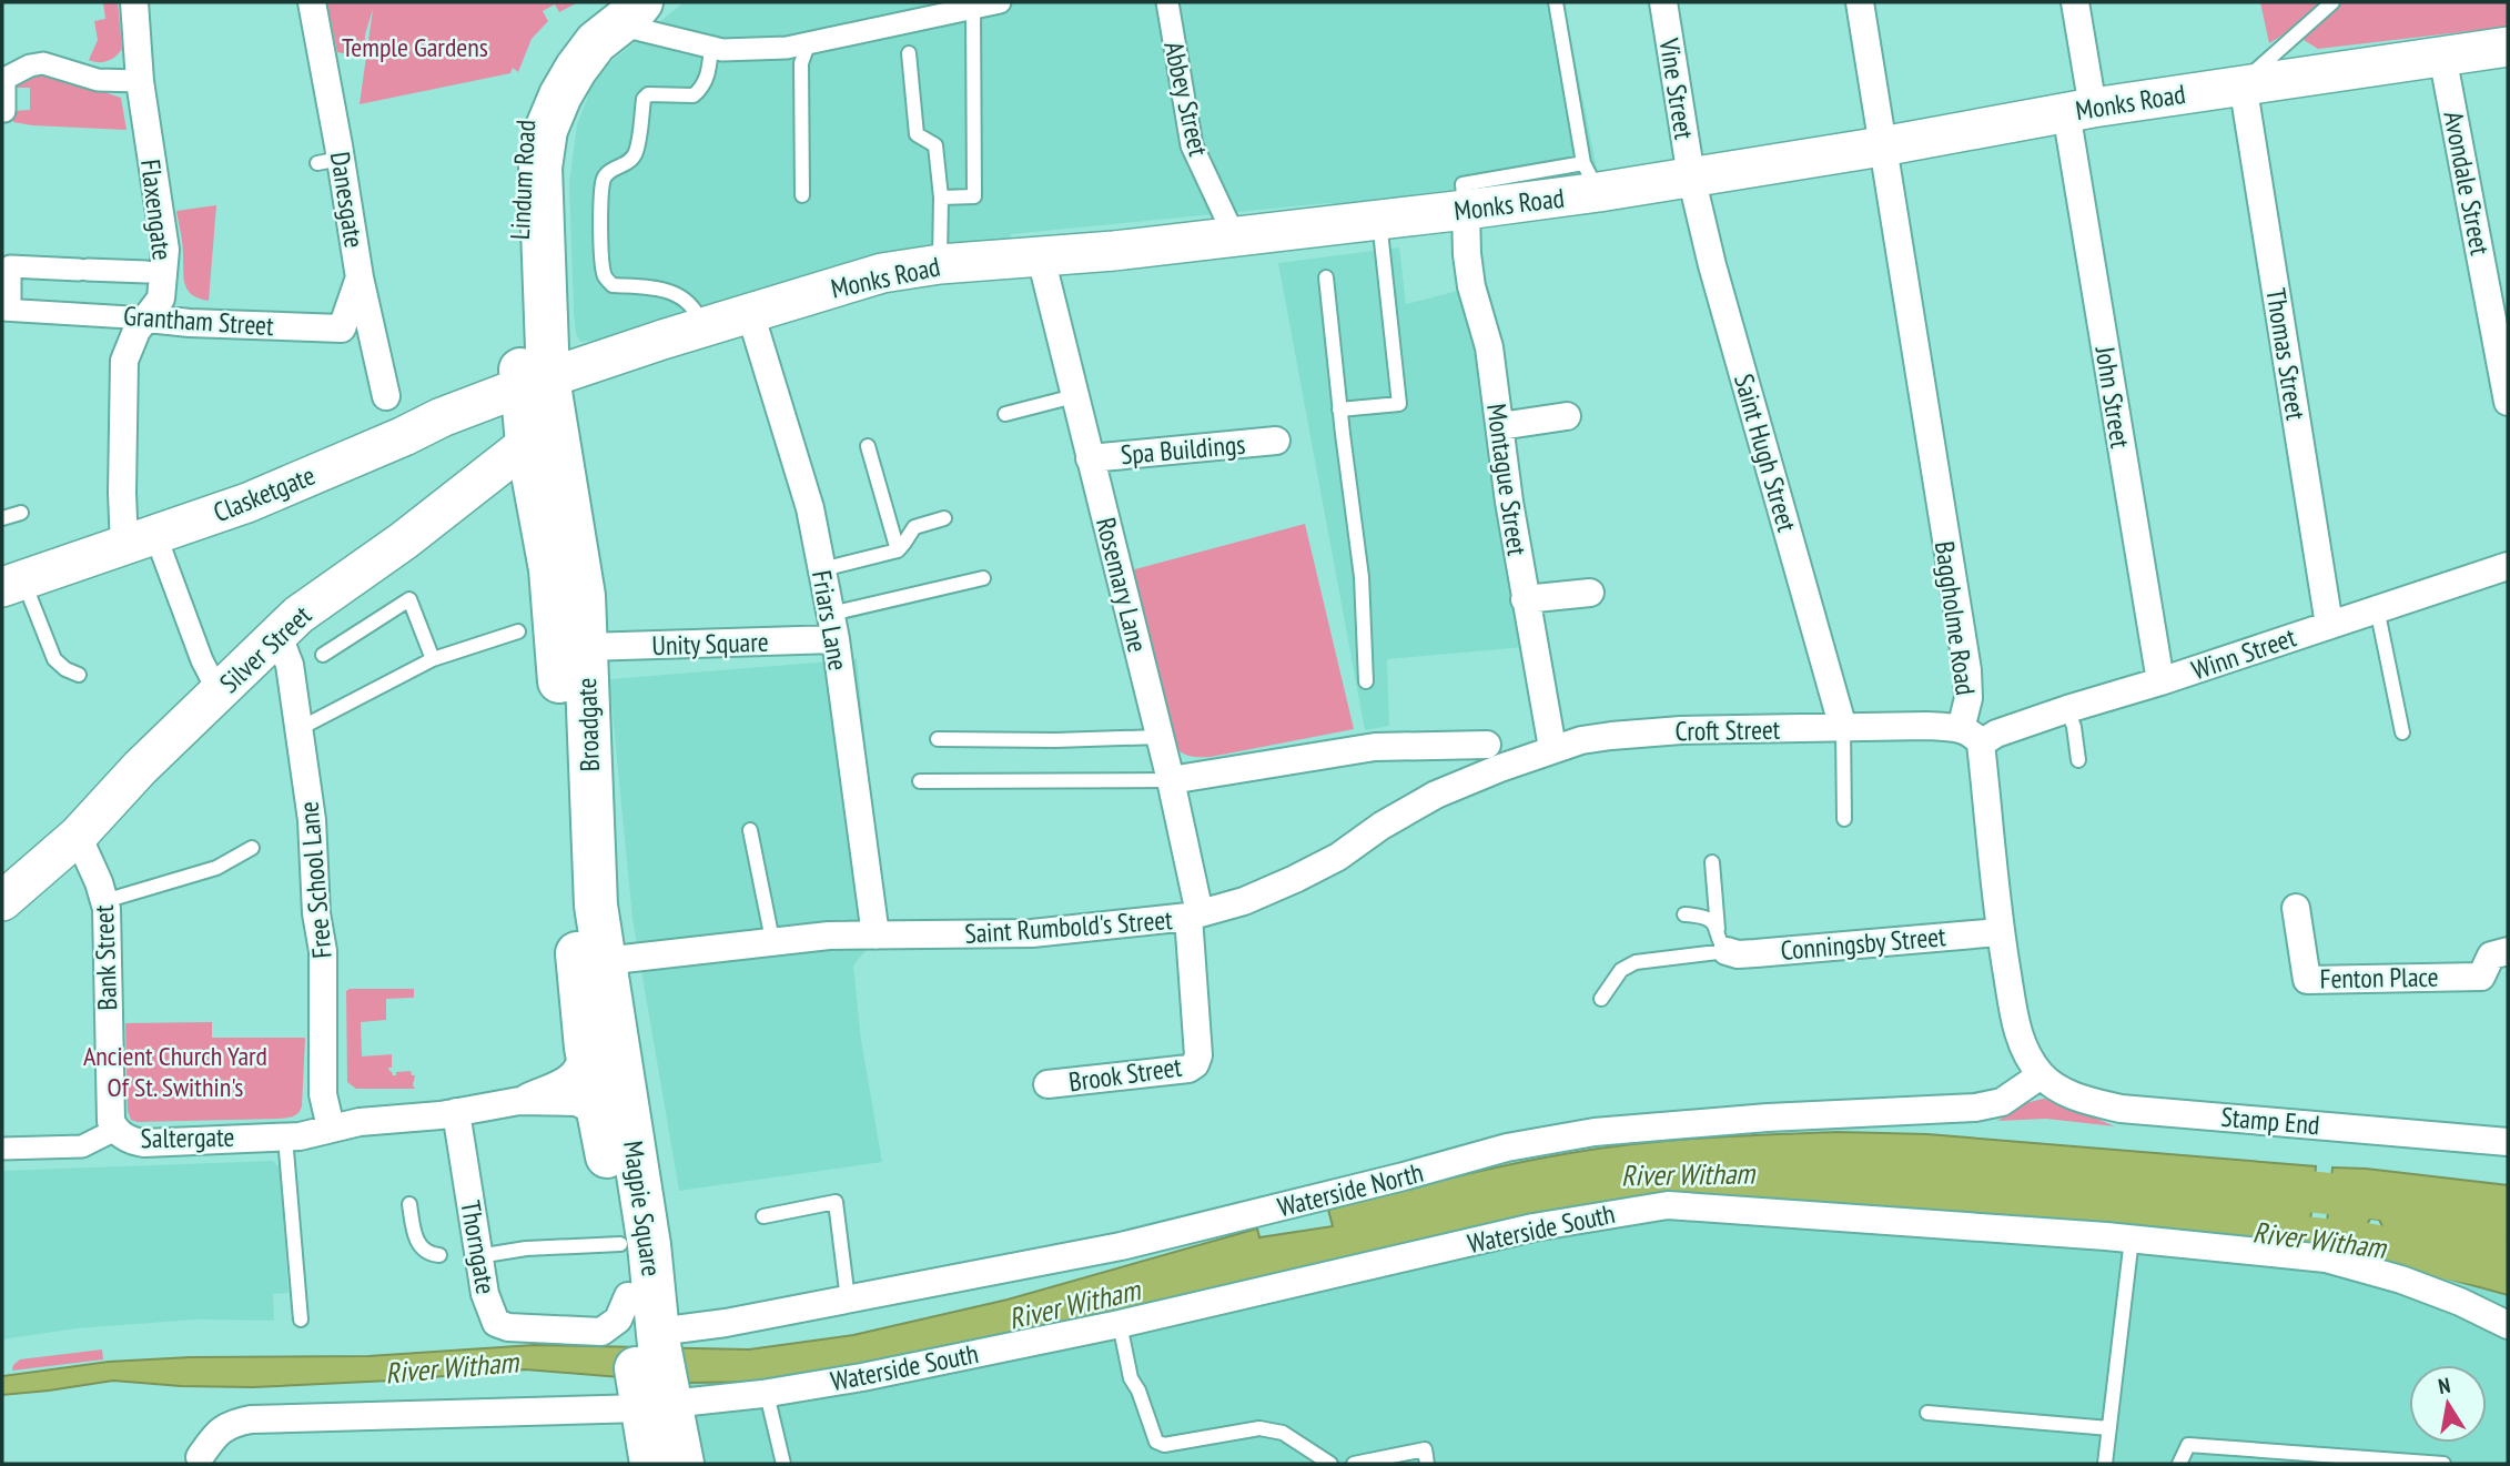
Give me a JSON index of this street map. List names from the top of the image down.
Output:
{
  "streets": {
    "main road": [
      "Monks Road",
      "Lindum Road",
      "Clasketgate",
      "Silver Street",
      "Broadgate",
      "Magpie Square"
    ],
    "street": [
      "Vine Street",
      "Abbey Street",
      "Avondale Street",
      "Danesgate",
      "Flaxengate",
      "Grantham Street",
      "Thomas Street",
      "John Street",
      "Spa Buildings",
      "Saint Hugh Street",
      "Montague Street",
      "Rosemary Lane",
      "Baggholme Road",
      "Friars Lane",
      "Unity Square",
      "Winn Street",
      "Croft Street",
      "Free School Lane",
      "Saint Rumbold's Street",
      "Conningsby Street",
      "Bank Street",
      "Fenton Place",
      "Brook Street",
      "Stamp End",
      "Saltergate",
      "Waterside North",
      "Waterside South",
      "Thorngate"
    ]
  },
  "crossings": [
    ["Vine Street", "Monks Road"],
    ["Vine Street", "Saint Hugh Street"],
    ["Abbey Street", "Monks Road"],
    ["Monks Road", "Lindum Road"],
    ["Monks Road", "Avondale Street"],
    ["Monks Road", "Thomas Street"],
    ["Monks Road", "John Street"],
    ["Monks Road", "Saint Hugh Street"],
    ["Monks Road", "Montague Street"],
    ["Monks Road", "Clasketgate"],
    ["Monks Road", "Rosemary Lane"],
    ["Monks Road", "Baggholme Road"],
    ["Monks Road", "Friars Lane"],
    ["Monks Road", "Broadgate"],
    ["Lindum Road", "Clasketgate"],
    ["Lindum Road", "Broadgate"],
    ["Danesgate", "Grantham Street"],
    ["Flaxengate", "Grantham Street"],
    ["Flaxengate", "Clasketgate"],
    ["Flaxengate", "Silver Street"],
    ["Thomas Street", "Winn Street"],
    ["John Street", "Winn Street"],
    ["Spa Buildings", "Rosemary Lane"],
    ["Saint Hugh Street", "Croft Street"],
    ["Montague Street", "Croft Street"],
    ["Clasketgate", "Broadgate"],
    ["Rosemary Lane", "Croft Street"],
    ["Rosemary Lane", "Saint Rumbold's Street"],
    ["Rosemary Lane", "Brook Street"],
    ["Baggholme Road", "Winn Street"],
    ["Baggholme Road", "Croft Street"],
    ["Baggholme Road", "Conningsby Street"],
    ["Baggholme Road", "Stamp End"],
    ["Baggholme Road", "Waterside North"],
    ["Friars Lane", "Unity Square"],
    ["Friars Lane", "Saint Rumbold's Street"],
    ["Unity Square", "Broadgate"],
    ["Silver Street", "Broadgate"],
    ["Silver Street", "Free School Lane"],
    ["Silver Street", "Bank Street"],
    ["Winn Street", "Croft Street"],
    ["Broadgate", "Saint Rumbold's Street"],
    ["Broadgate", "Magpie Square"],
    ["Croft Street", "Saint Rumbold's Street"],
    ["Free School Lane", "Saltergate"],
    ["Saint Rumbold's Street", "Brook Street"],
    ["Bank Street", "Saltergate"],
    ["Stamp End", "Waterside North"],
    ["Saltergate", "Thorngate"],
    ["Waterside North", "Magpie Square"],
    ["Waterside North", "Waterside South"],
    ["Magpie Square", "Waterside South"],
    ["Magpie Square", "Thorngate"]
  ],
  "water": ["River Witham"],
  "parks": ["Temple Gardens", "Ancient Church Yard Of St. Swithin's"],
  "north": "top"
}
